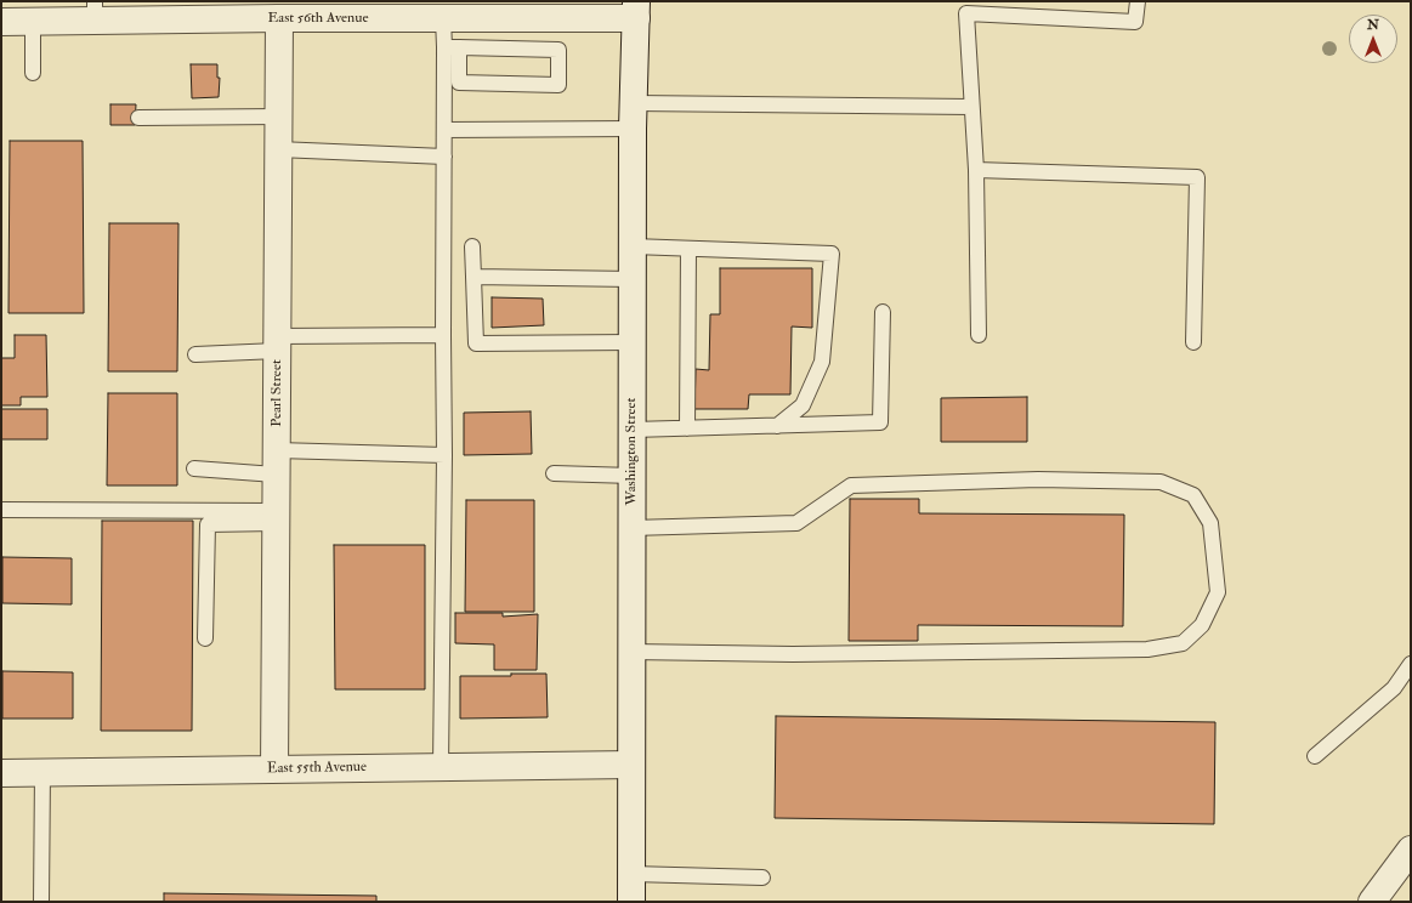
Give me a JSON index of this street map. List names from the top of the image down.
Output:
{
  "streets": {
    "street": [
      "East 56th Avenue",
      "Pearl Street",
      "Washington Street",
      "East 55th Avenue"
    ]
  },
  "crossings": [
    ["East 56th Avenue", "Pearl Street"],
    ["East 56th Avenue", "Washington Street"],
    ["Pearl Street", "East 55th Avenue"],
    ["Washington Street", "East 55th Avenue"]
  ],
  "north": "top"
}
